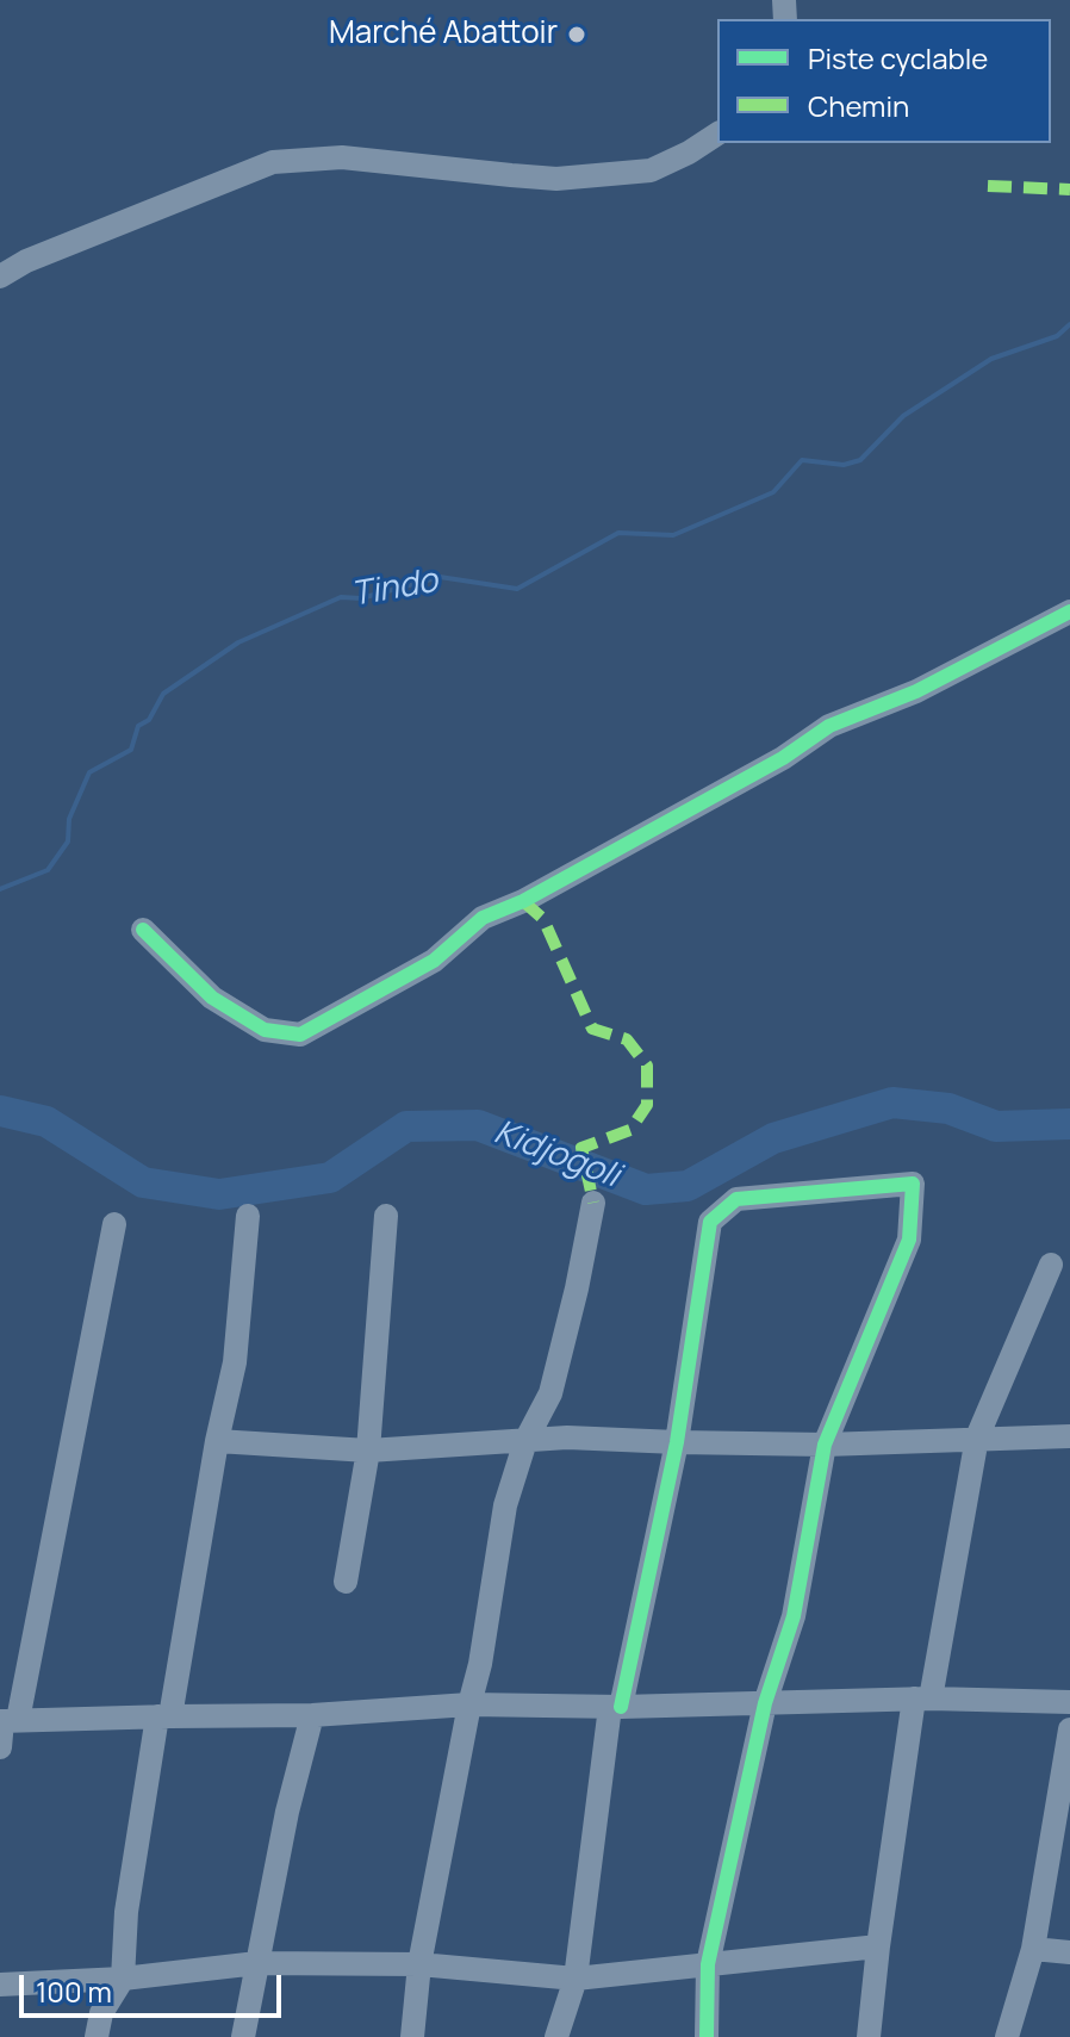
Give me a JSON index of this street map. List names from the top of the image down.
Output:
{
  "water": ["Tindo", "Kidjogoli"],
  "places": ["Marché Abattoir"],
  "legend": ["Piste cyclable", "Chemin"],
  "scale_bar": "100 m"
}
